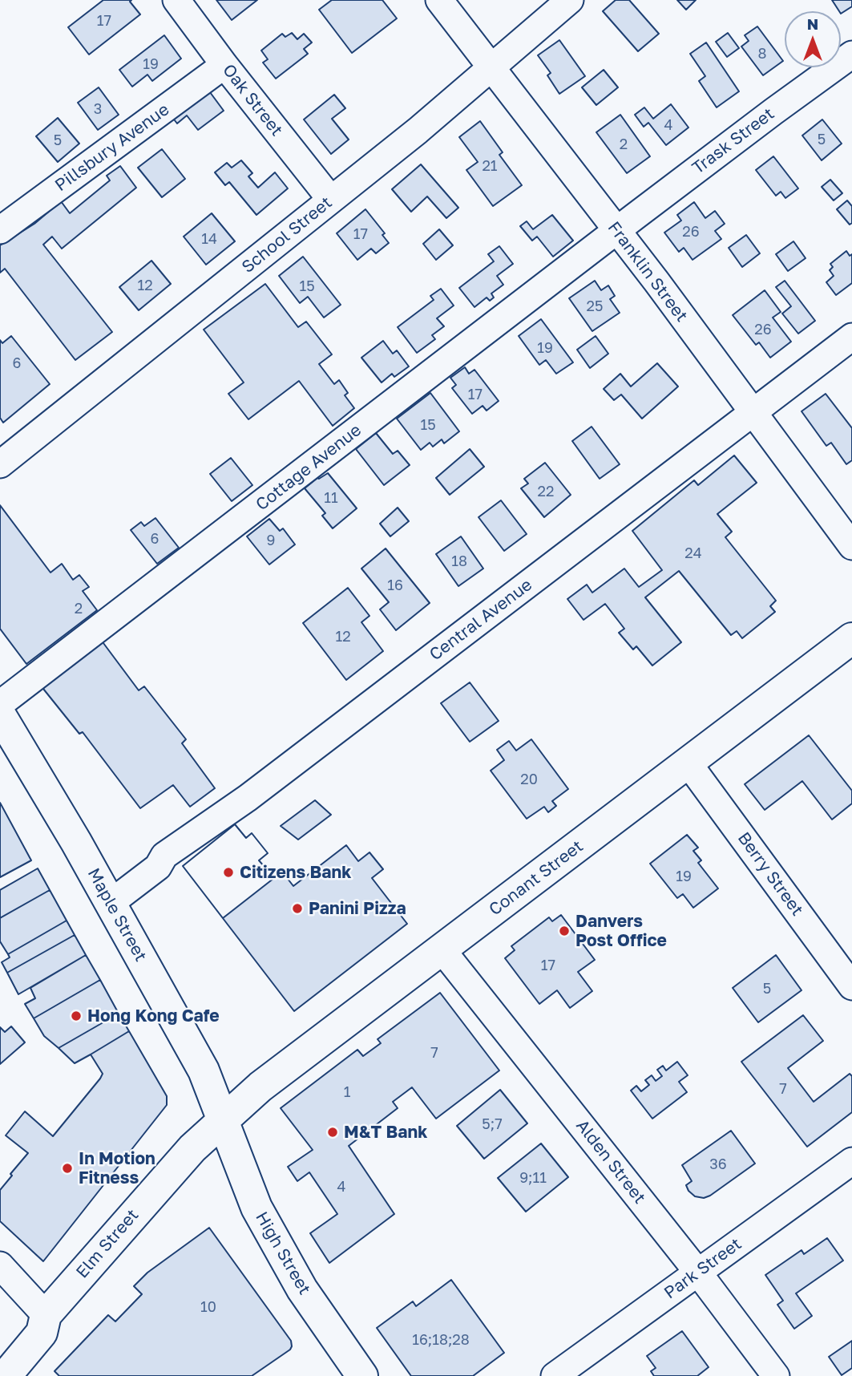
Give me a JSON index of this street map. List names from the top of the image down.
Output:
{
  "streets": {
    "main road": [
      "Conant Street",
      "Maple Street",
      "Elm Street",
      "High Street"
    ],
    "street": [
      "Oak Street",
      "Trask Street",
      "Pillsbury Avenue",
      "School Street",
      "Franklin Street",
      "Cottage Avenue",
      "Central Avenue",
      "Berry Street",
      "Alden Street",
      "Park Street"
    ]
  },
  "crossings": [
    ["Oak Street", "Pillsbury Avenue"],
    ["Oak Street", "School Street"],
    ["Trask Street", "Franklin Street"],
    ["Trask Street", "Cottage Avenue"],
    ["School Street", "Franklin Street"],
    ["Franklin Street", "Cottage Avenue"],
    ["Franklin Street", "Central Avenue"],
    ["Central Avenue", "Maple Street"],
    ["Berry Street", "Conant Street"],
    ["Conant Street", "Maple Street"],
    ["Conant Street", "Alden Street"],
    ["Conant Street", "Elm Street"],
    ["Conant Street", "High Street"],
    ["Maple Street", "Elm Street"],
    ["Maple Street", "High Street"],
    ["Alden Street", "Park Street"],
    ["Elm Street", "High Street"]
  ],
  "places": [
    "Citizens Bank",
    "Panini Pizza",
    "Danvers Post Office",
    "Hong Kong Cafe",
    "M&T Bank",
    "In Motion Fitness"
  ],
  "house_numbers": [
    "17",
    "8",
    "19",
    "3",
    "4",
    "5",
    "5",
    "2",
    "21",
    "26",
    "17",
    "14",
    "12",
    "15",
    "25",
    "26",
    "19",
    "6",
    "17",
    "15",
    "22",
    "11",
    "6",
    "9",
    "24",
    "18",
    "16",
    "2",
    "12",
    "20",
    "19",
    "17",
    "5",
    "7",
    "7",
    "1",
    "5;7",
    "36",
    "9;11",
    "4",
    "10",
    "16;18;28"
  ],
  "north": "top"
}
